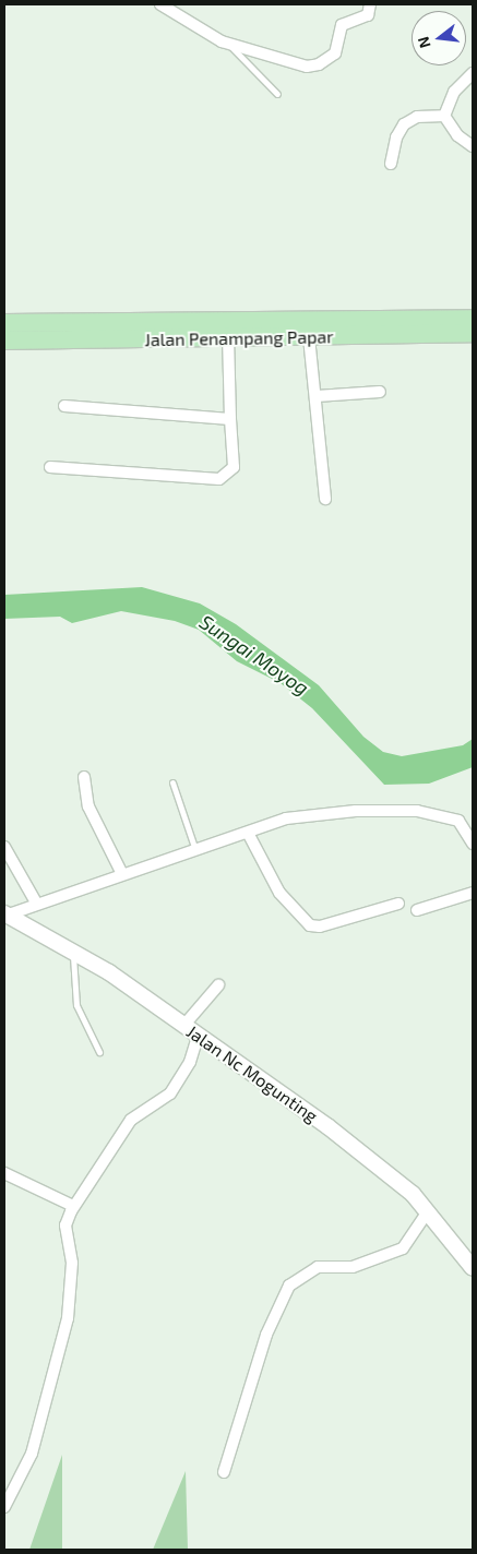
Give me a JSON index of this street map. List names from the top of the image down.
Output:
{
  "streets": {
    "main road": ["Jalan Penampang Papar"],
    "street": ["Jalan Nc Mogunting"]
  },
  "water": ["Sungai Moyog"],
  "north": "left"
}
